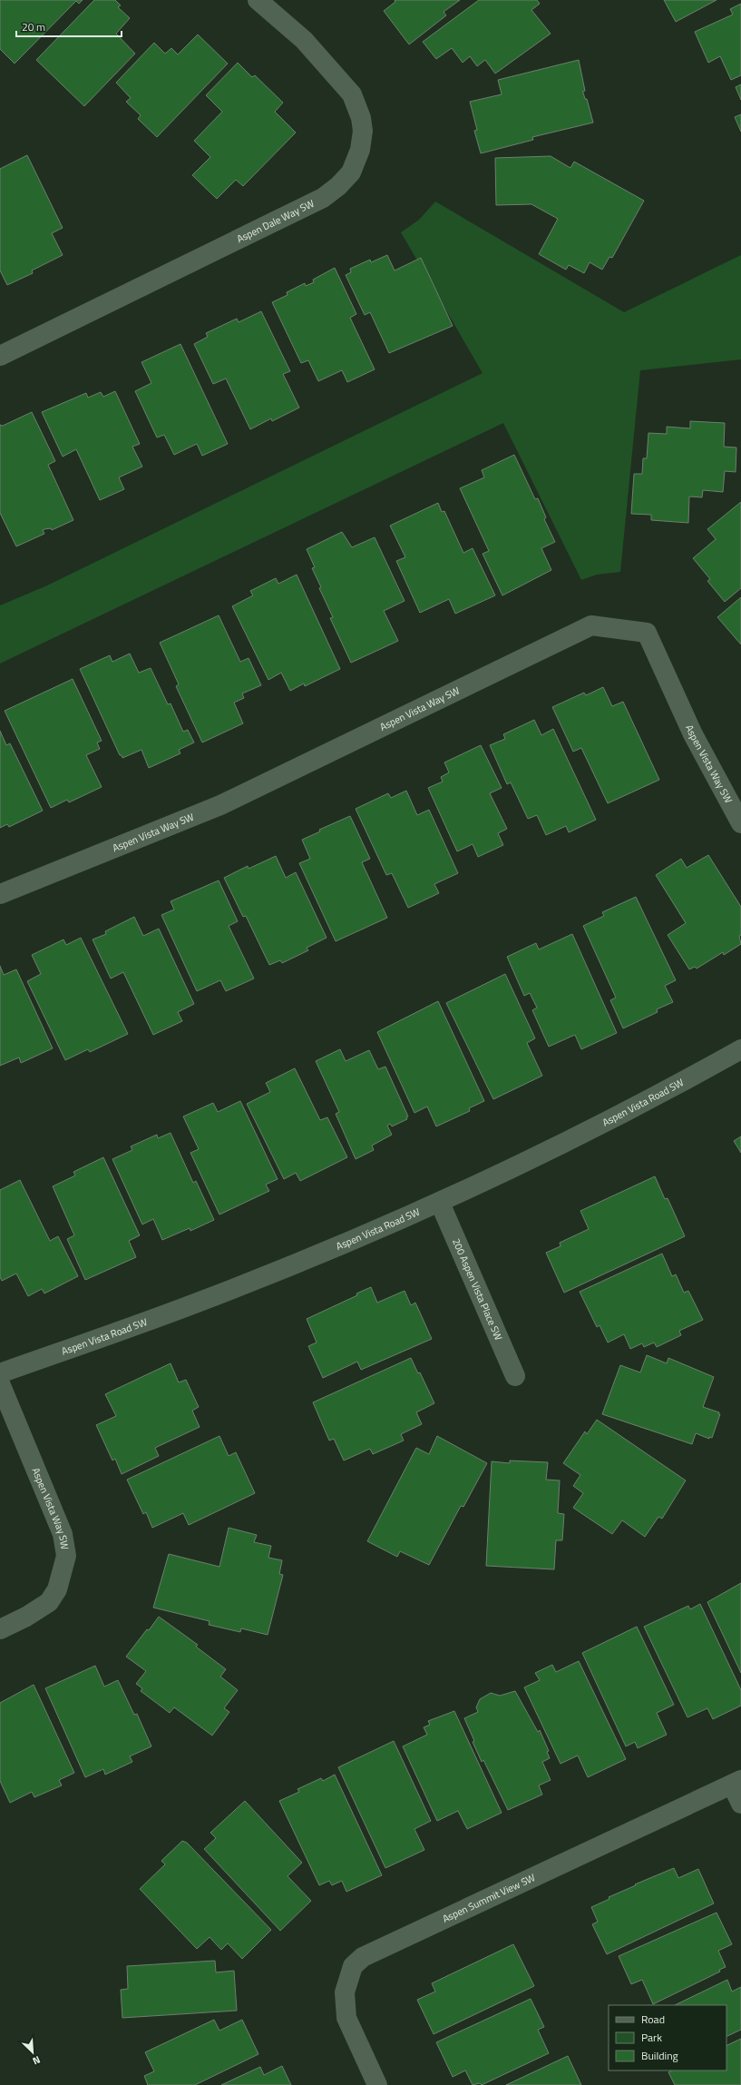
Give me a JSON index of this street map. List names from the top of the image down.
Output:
{
  "streets": {
    "street": [
      "Aspen Dale Way SW",
      "Aspen Vista Way SW",
      "Aspen Vista Road SW",
      "200 Aspen Vista Place SW",
      "Aspen Summit View SW"
    ]
  },
  "crossings": [
    ["Aspen Vista Road SW", "200 Aspen Vista Place SW"]
  ],
  "legend": ["Road", "Park", "Building"],
  "scale_bar": "20 m",
  "north": "bottom right"
}
